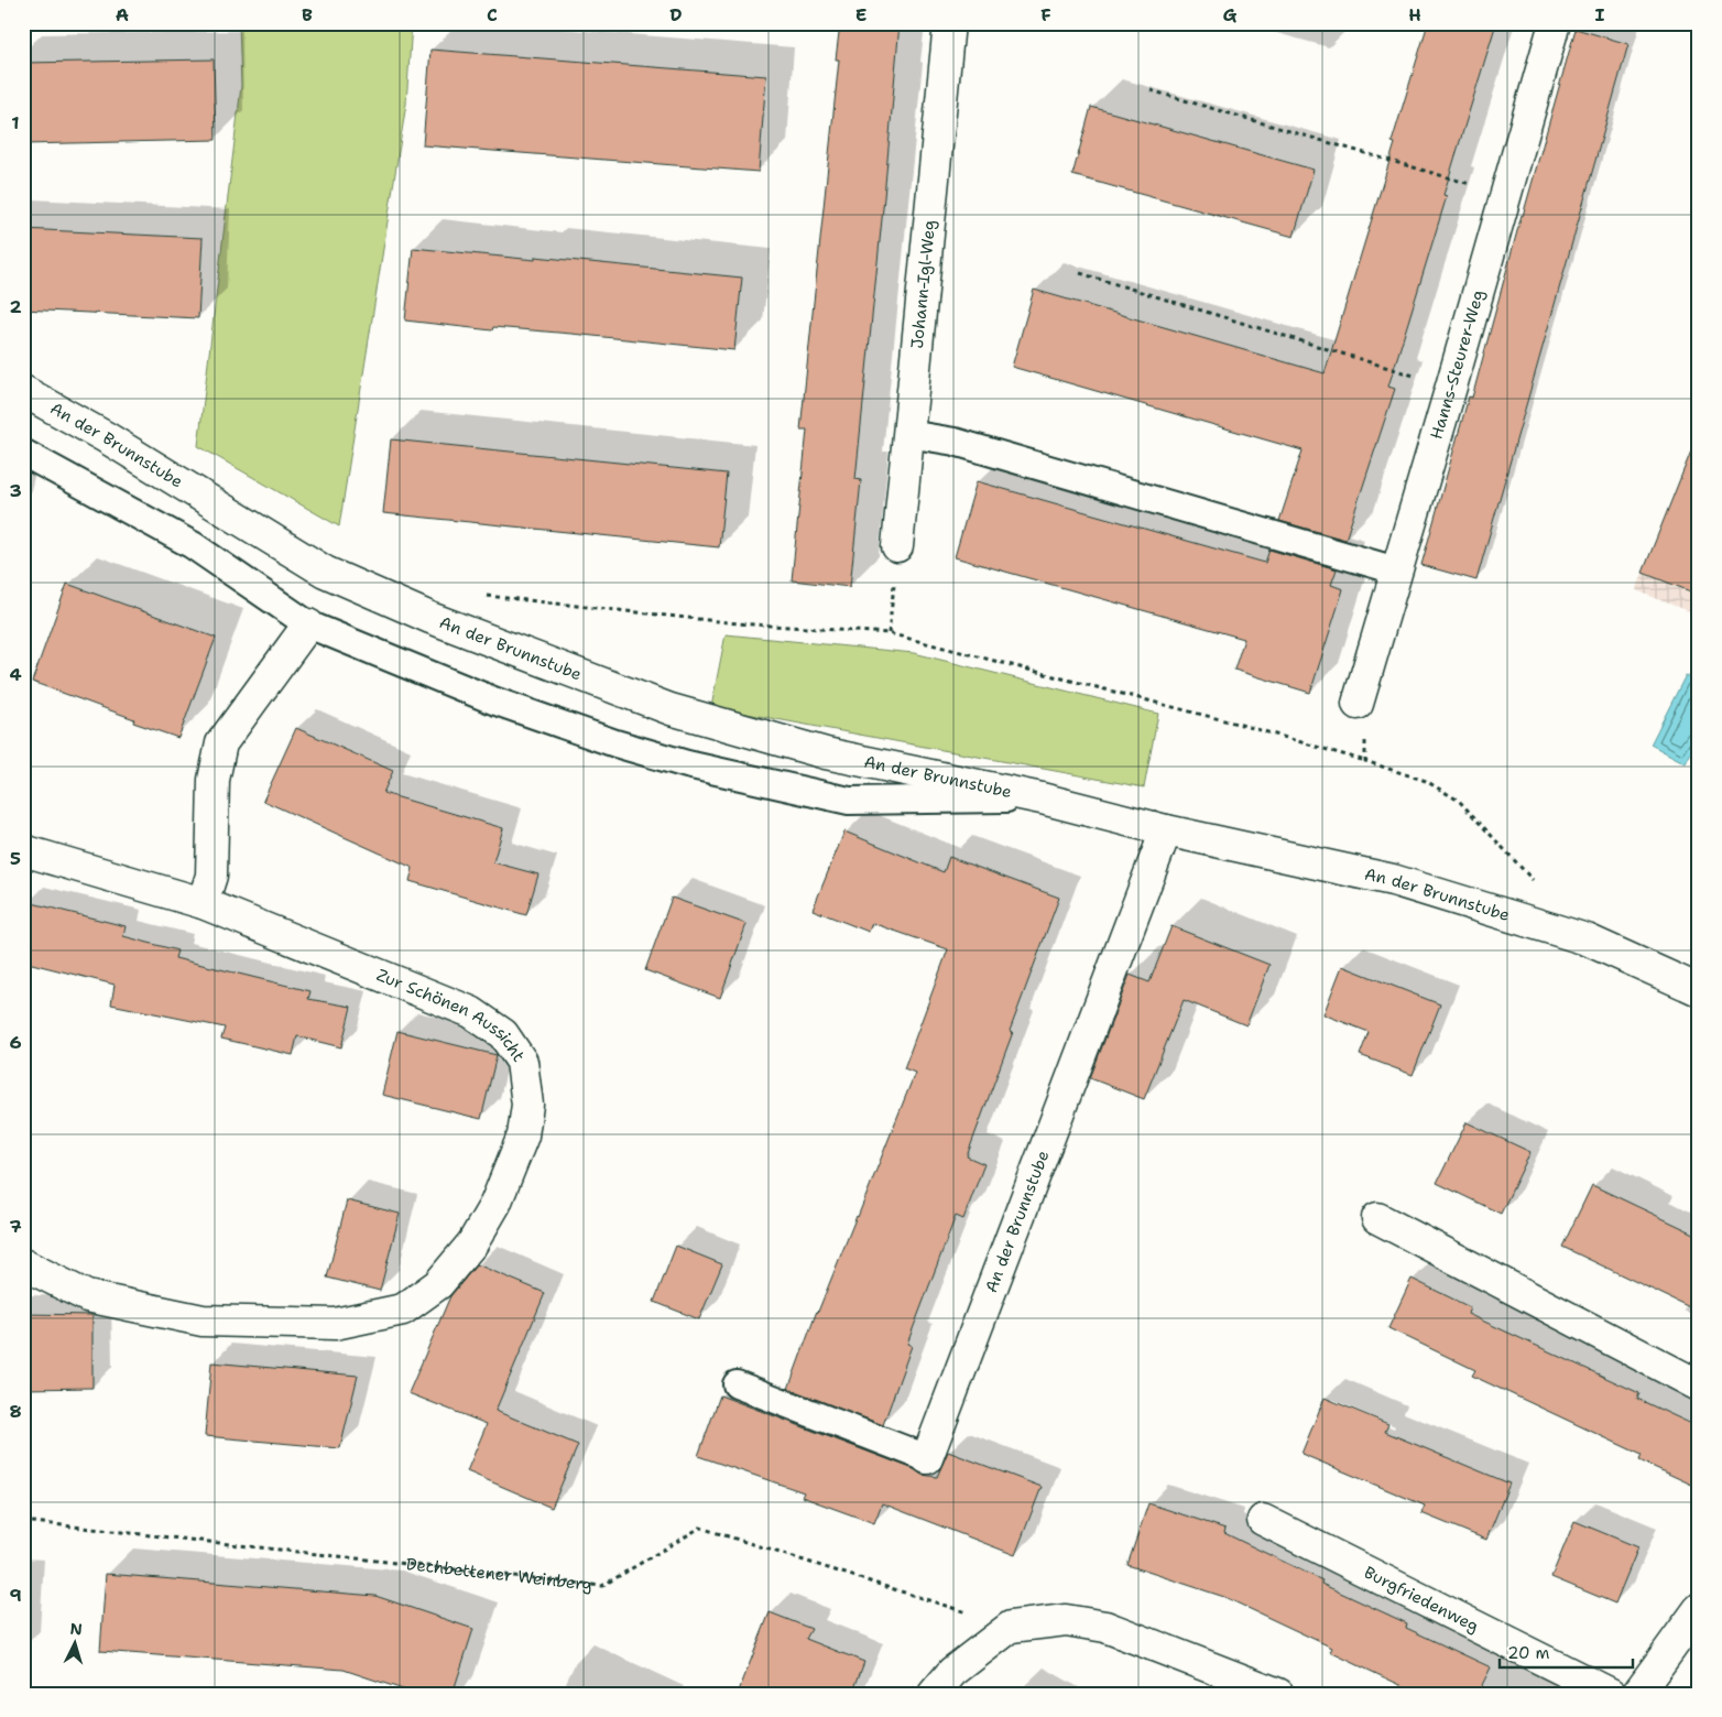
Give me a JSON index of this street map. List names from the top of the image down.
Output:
{
  "streets": {
    "street": [
      "Johann-Igl-Weg",
      "Hanns-Steurer-Weg",
      "An der Brunnstube",
      "Zur Schönen Aussicht",
      "Burgfriedenweg"
    ],
    "path": ["Dechbettener Weinberg"]
  },
  "scale_bar": "20 m",
  "north": "top",
  "grid": {
    "columns": [
      "A",
      "B",
      "C",
      "D",
      "E",
      "F",
      "G",
      "H",
      "I"
    ],
    "rows": [
      "1",
      "2",
      "3",
      "4",
      "5",
      "6",
      "7",
      "8",
      "9"
    ]
  }
}
